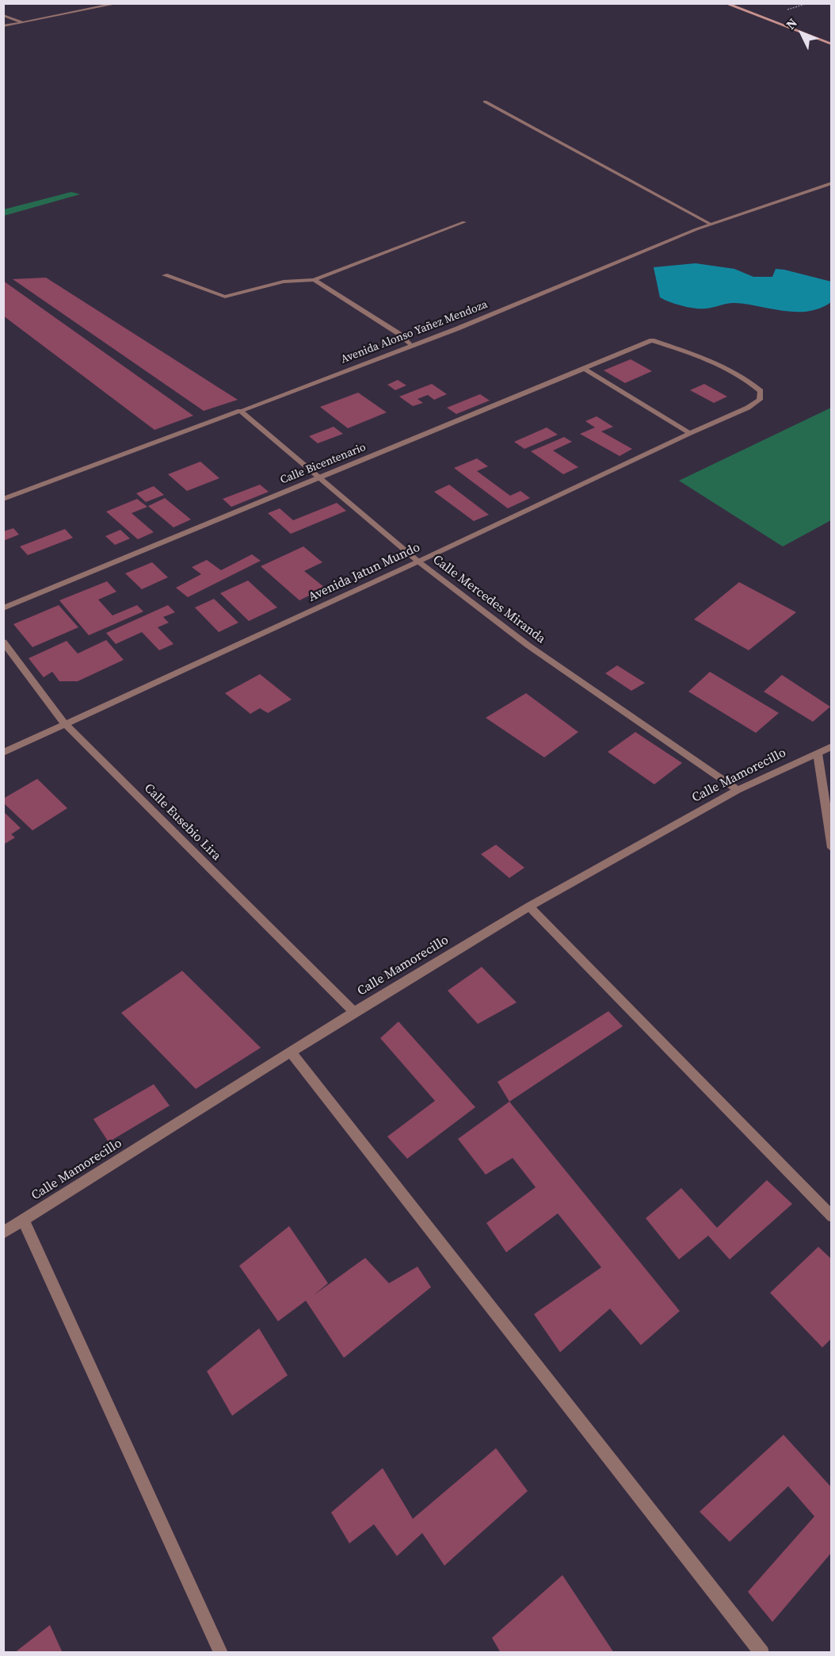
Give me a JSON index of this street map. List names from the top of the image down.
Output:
{
  "streets": {
    "street": [
      "Avenida Alonso Yañez Mendoza",
      "Calle Bicentenario",
      "Avenida Jatun Mundo",
      "Calle Mercedes Miranda",
      "Calle Mamorecillo",
      "Calle Eusebio Lira"
    ]
  },
  "crossings": [
    ["Avenida Alonso Yañez Mendoza", "Calle Mercedes Miranda"],
    ["Calle Bicentenario", "Avenida Jatun Mundo"],
    ["Calle Bicentenario", "Calle Mercedes Miranda"],
    ["Avenida Jatun Mundo", "Calle Mercedes Miranda"],
    ["Avenida Jatun Mundo", "Calle Eusebio Lira"],
    ["Calle Mercedes Miranda", "Calle Mamorecillo"],
    ["Calle Mamorecillo", "Calle Eusebio Lira"]
  ],
  "north": "top left"
}
